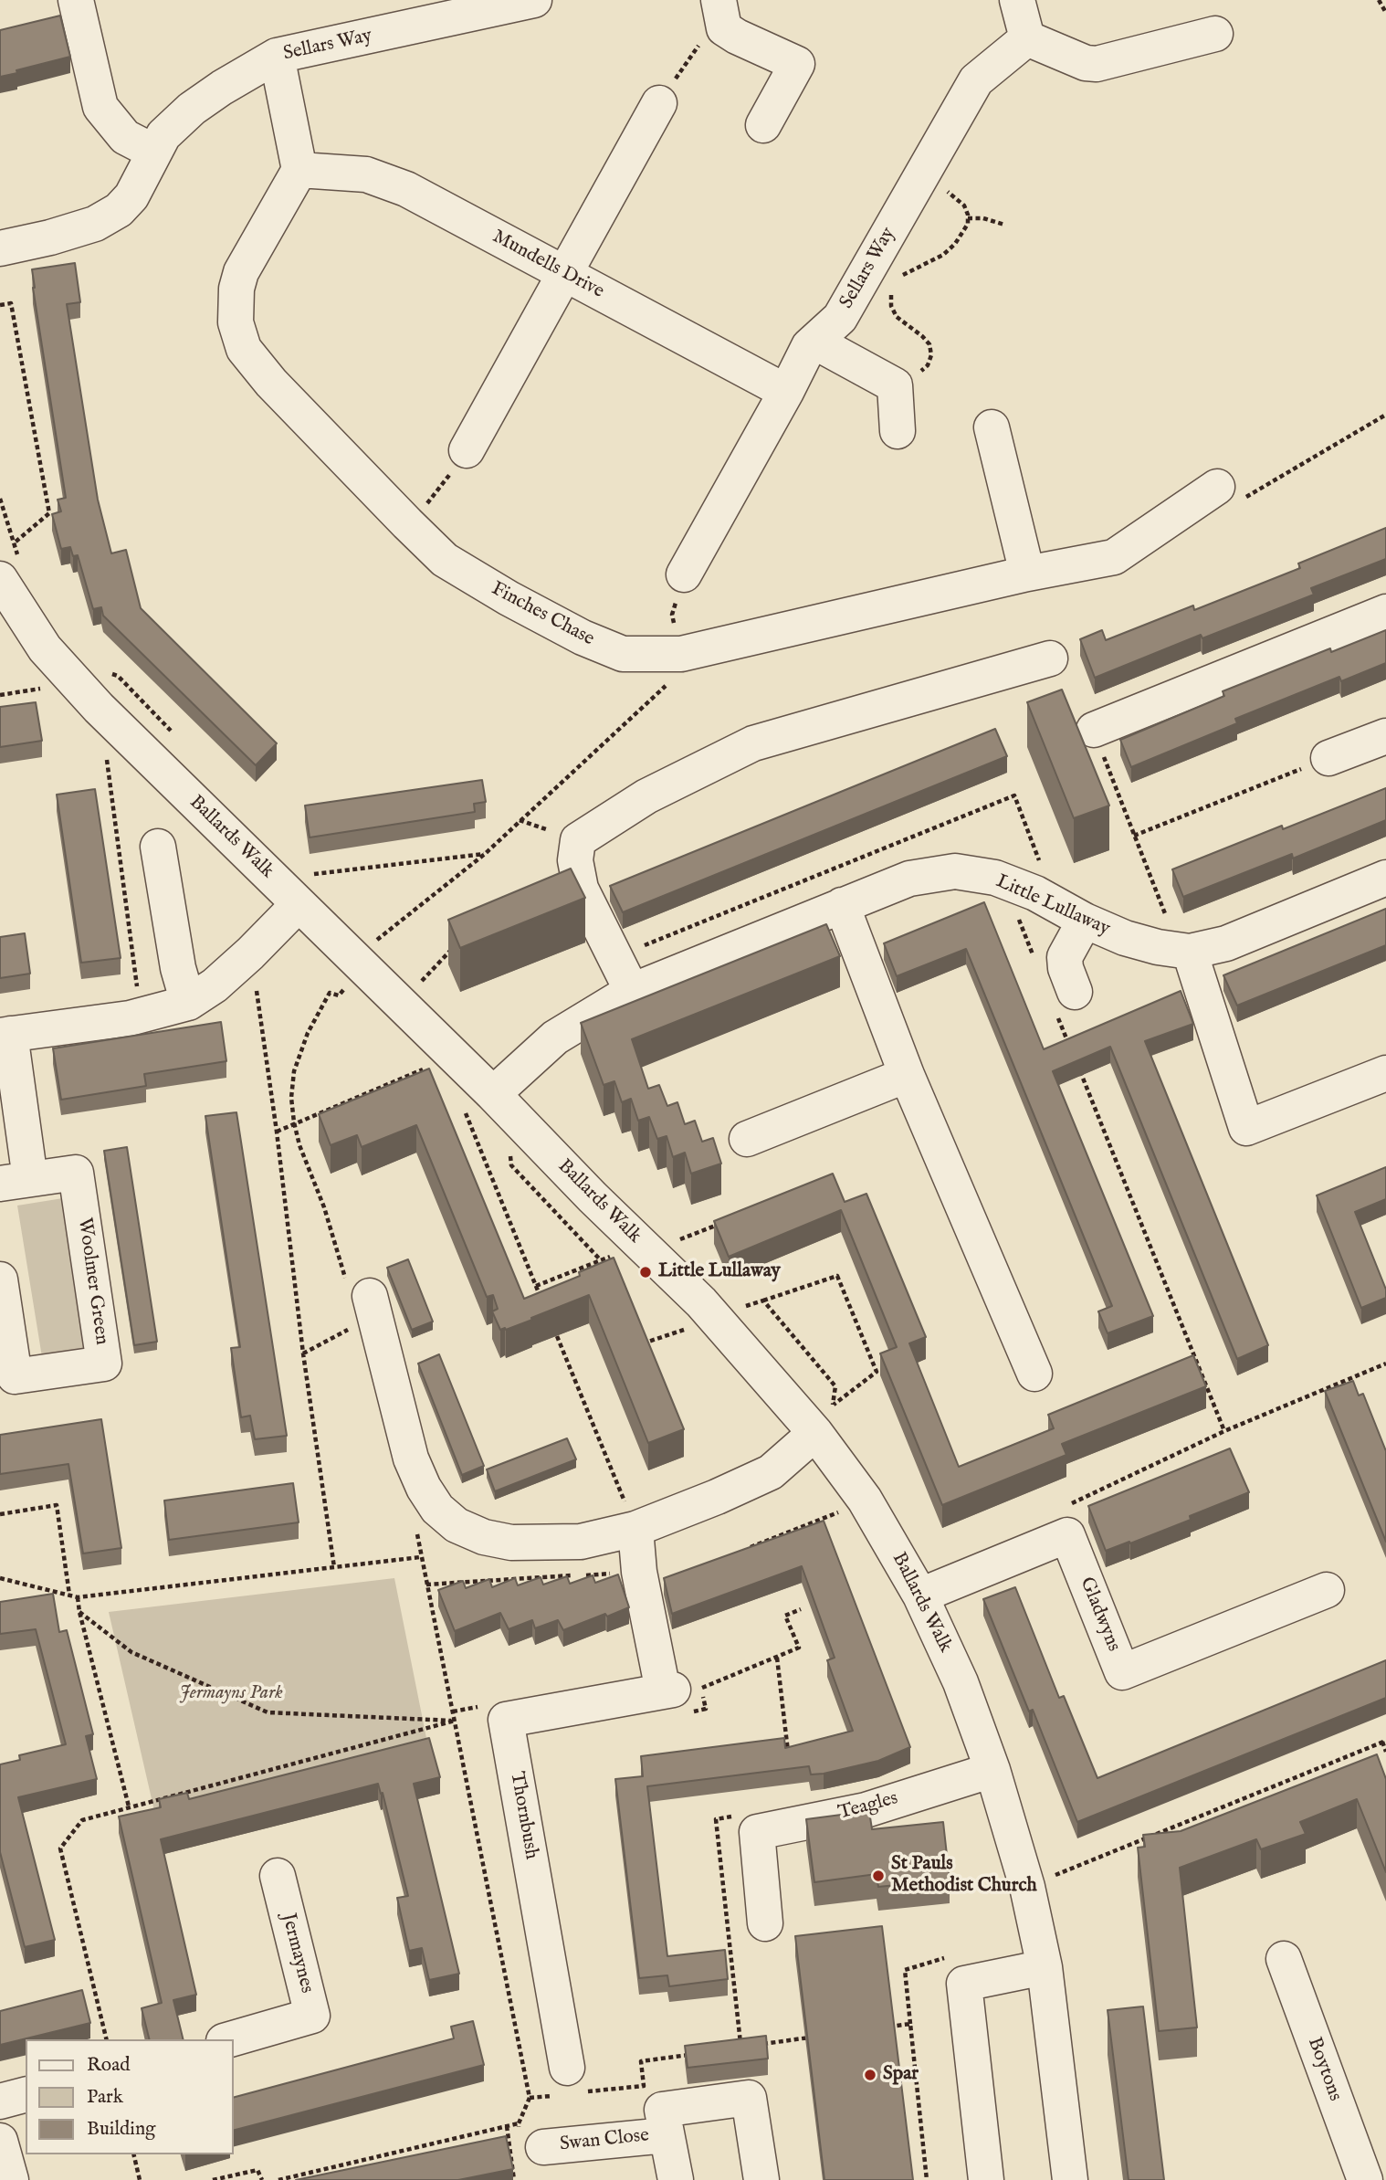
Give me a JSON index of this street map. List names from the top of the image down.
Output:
{
  "streets": {
    "street": [
      "Sellars Way",
      "Mundells Drive",
      "Finches Chase",
      "Ballards Walk",
      "Little Lullaway",
      "Woolmer Green",
      "Gladwyns",
      "Teagles",
      "Thornbush",
      "Jermaynes",
      "Boytons",
      "Swan Close"
    ]
  },
  "crossings": [
    ["Sellars Way", "Mundells Drive"],
    ["Mundells Drive", "Finches Chase"],
    ["Ballards Walk", "Little Lullaway"],
    ["Ballards Walk", "Woolmer Green"],
    ["Ballards Walk", "Gladwyns"],
    ["Ballards Walk", "Teagles"]
  ],
  "parks": ["Jermayns Park"],
  "places": ["Little Lullaway", "St Pauls Methodist Church", "Spar"],
  "legend": ["Road", "Park", "Building"]
}
